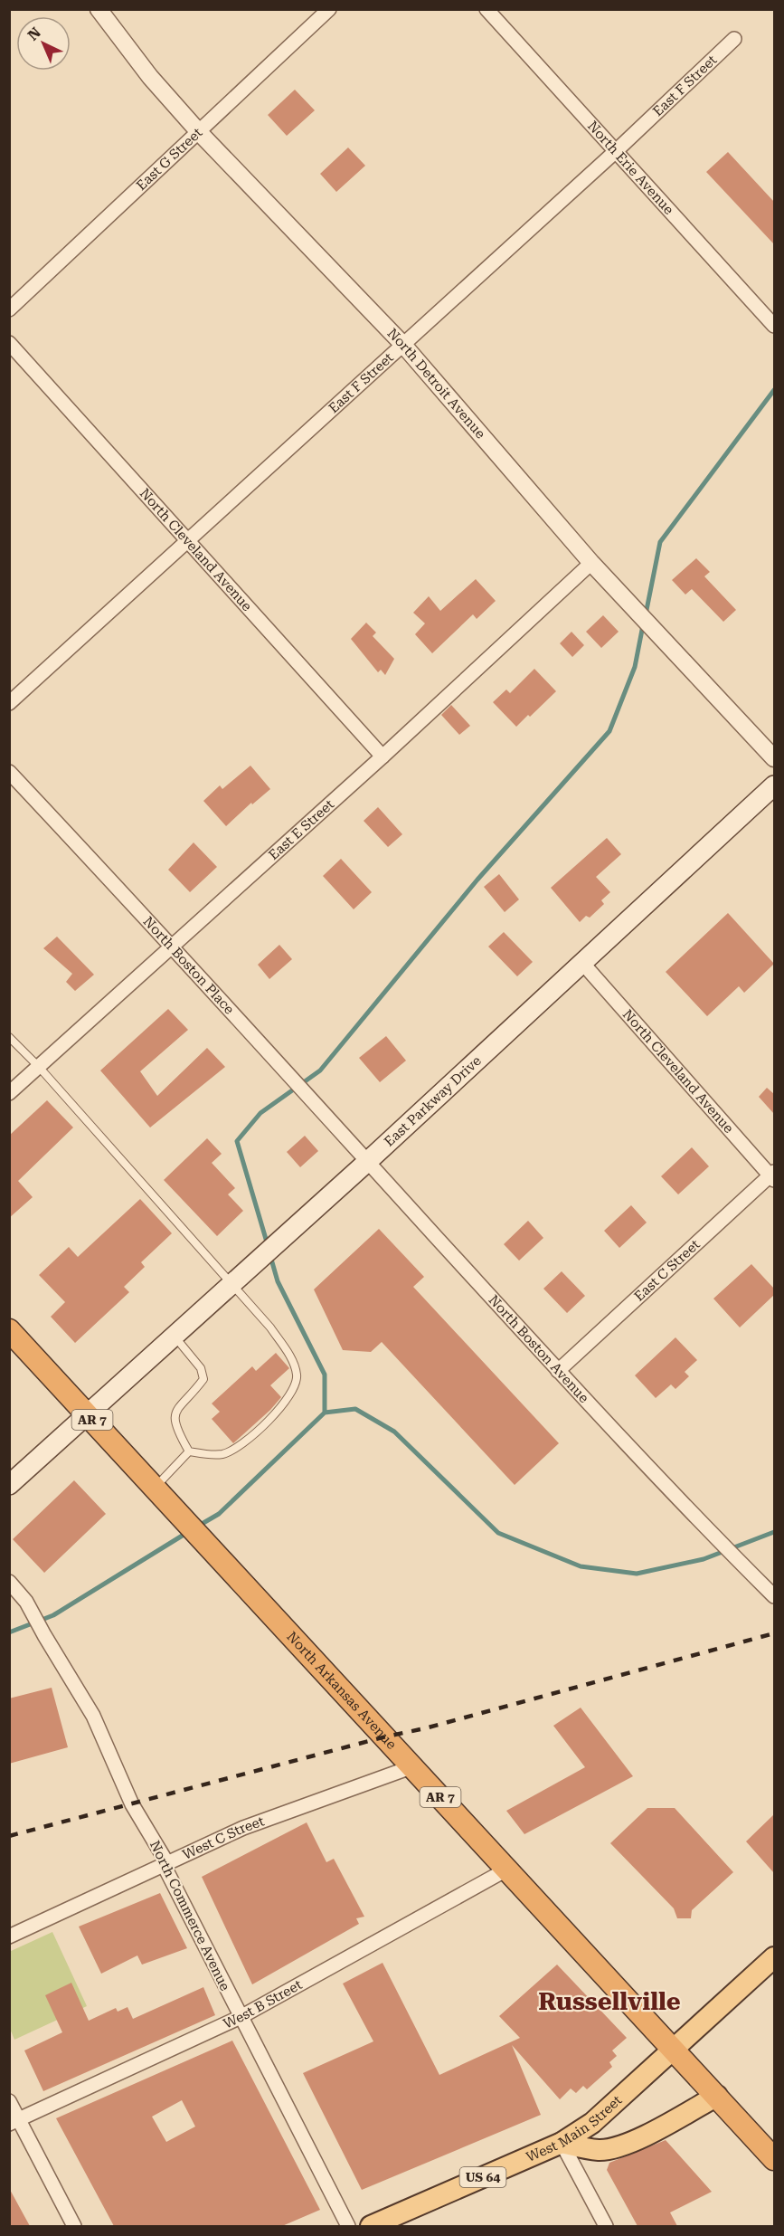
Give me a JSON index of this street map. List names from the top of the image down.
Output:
{
  "streets": {
    "highway": ["AR 7", "North Arkansas Avenue"],
    "main road": ["East Parkway Drive", "West Main Street", "US 64"],
    "street": [
      "East F Street",
      "East G Street",
      "North Erie Avenue",
      "North Detroit Avenue",
      "North Cleveland Avenue",
      "East E Street",
      "North Boston Place",
      "East C Street",
      "North Boston Avenue",
      "West C Street",
      "North Commerce Avenue",
      "West B Street"
    ]
  },
  "crossings": [
    ["East F Street", "North Erie Avenue"],
    ["East F Street", "North Detroit Avenue"],
    ["East F Street", "North Cleveland Avenue"],
    ["East G Street", "North Detroit Avenue"],
    ["North Detroit Avenue", "East E Street"],
    ["North Cleveland Avenue", "East E Street"],
    ["North Cleveland Avenue", "East Parkway Drive"],
    ["North Cleveland Avenue", "East C Street"],
    ["East E Street", "North Boston Place"],
    ["North Boston Place", "East Parkway Drive"],
    ["North Boston Place", "North Boston Avenue"],
    ["East Parkway Drive", "North Boston Avenue"],
    ["East Parkway Drive", "North Arkansas Avenue"],
    ["East C Street", "North Boston Avenue"],
    ["AR 7", "North Arkansas Avenue"],
    ["AR 7", "West Main Street"],
    ["AR 7", "US 64"],
    ["North Arkansas Avenue", "West C Street"],
    ["North Arkansas Avenue", "West B Street"],
    ["North Arkansas Avenue", "West Main Street"],
    ["North Arkansas Avenue", "US 64"],
    ["West C Street", "North Commerce Avenue"],
    ["North Commerce Avenue", "West B Street"],
    ["West Main Street", "US 64"]
  ],
  "districts": ["Russellville"],
  "north": "top left"
}
